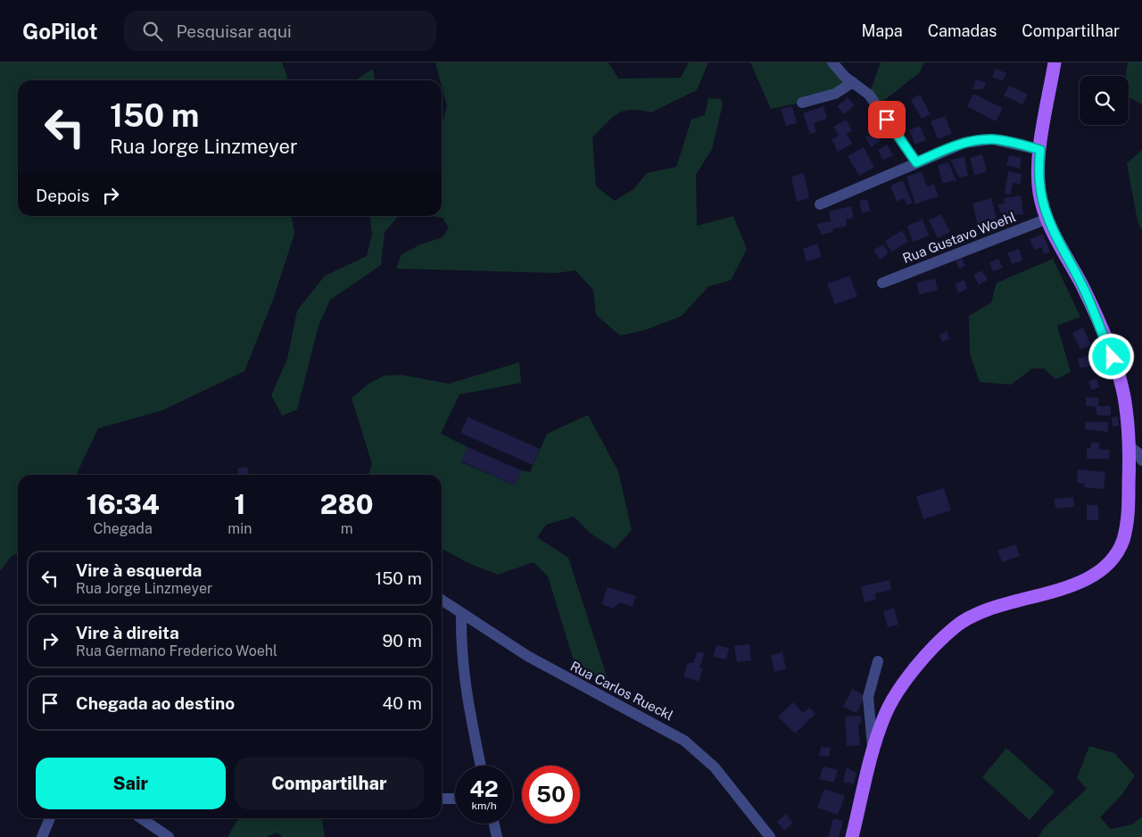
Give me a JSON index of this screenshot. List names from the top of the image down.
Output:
{
  "streets": {
    "street": ["Rua Gustavo Woehl", "Rua Carlos Rueckl"]
  },
  "page": {
    "header": "GoPilot",
    "search": "Pesquisar aqui",
    "nav": ["Mapa", "Camadas", "Compartilhar"],
    "turn": ["150 m", "Rua Jorge Linzmeyer"],
    "then": "Depois",
    "eta": [
      "16:34",
      "Chegada",
      "1",
      "min",
      "280",
      "m"
    ],
    "list": [
      {
        "name": "Vire à esquerda",
        "note": "Rua Jorge Linzmeyer",
        "value": "150 m"
      },
      {
        "name": "Vire à direita",
        "note": "Rua Germano Frederico Woehl",
        "value": "90 m"
      },
      {
        "name": "Chegada ao destino",
        "value": "40 m"
      }
    ],
    "buttons": ["Sair", "Compartilhar"],
    "speed": "42 km/h",
    "limit": "50"
  }
}
